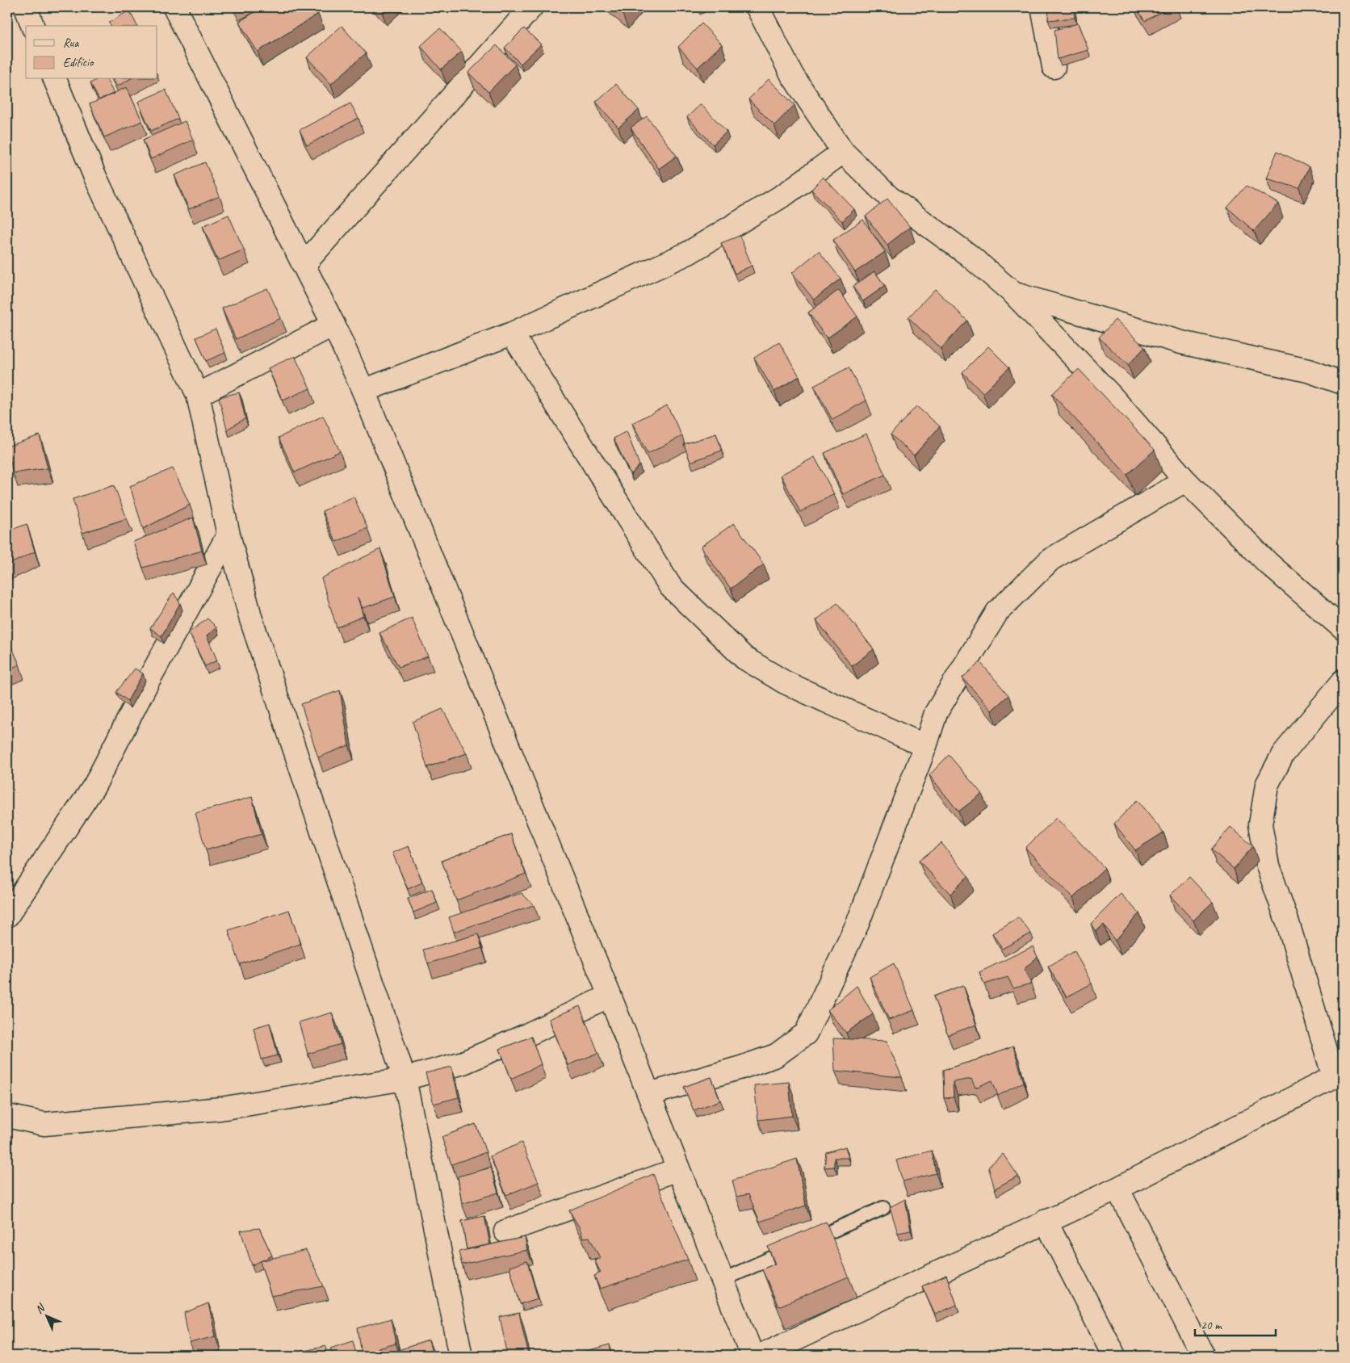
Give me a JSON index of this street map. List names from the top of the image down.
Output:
{
  "legend": ["Rua", "Edifício"],
  "scale_bar": "20 m",
  "north": "top left"
}
